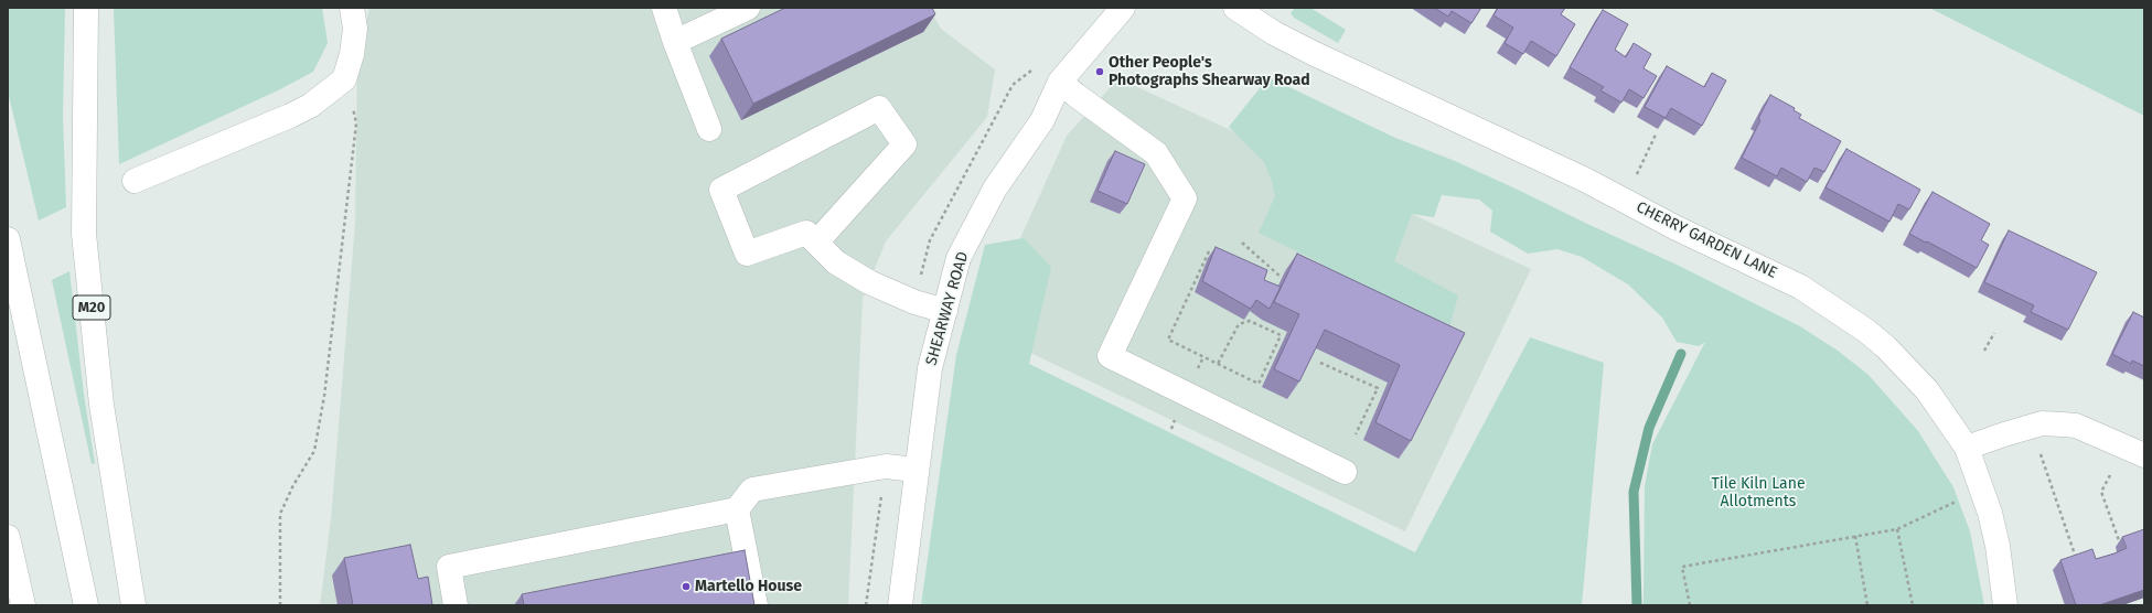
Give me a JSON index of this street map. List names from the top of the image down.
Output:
{
  "streets": {
    "main road": ["CHERRY GARDEN LANE", "M20", "SHEARWAY ROAD"]
  },
  "parks": ["Tile Kiln Lane Allotments"],
  "places": ["Other People's Photographs Shearway Road", "Martello House"]
}
